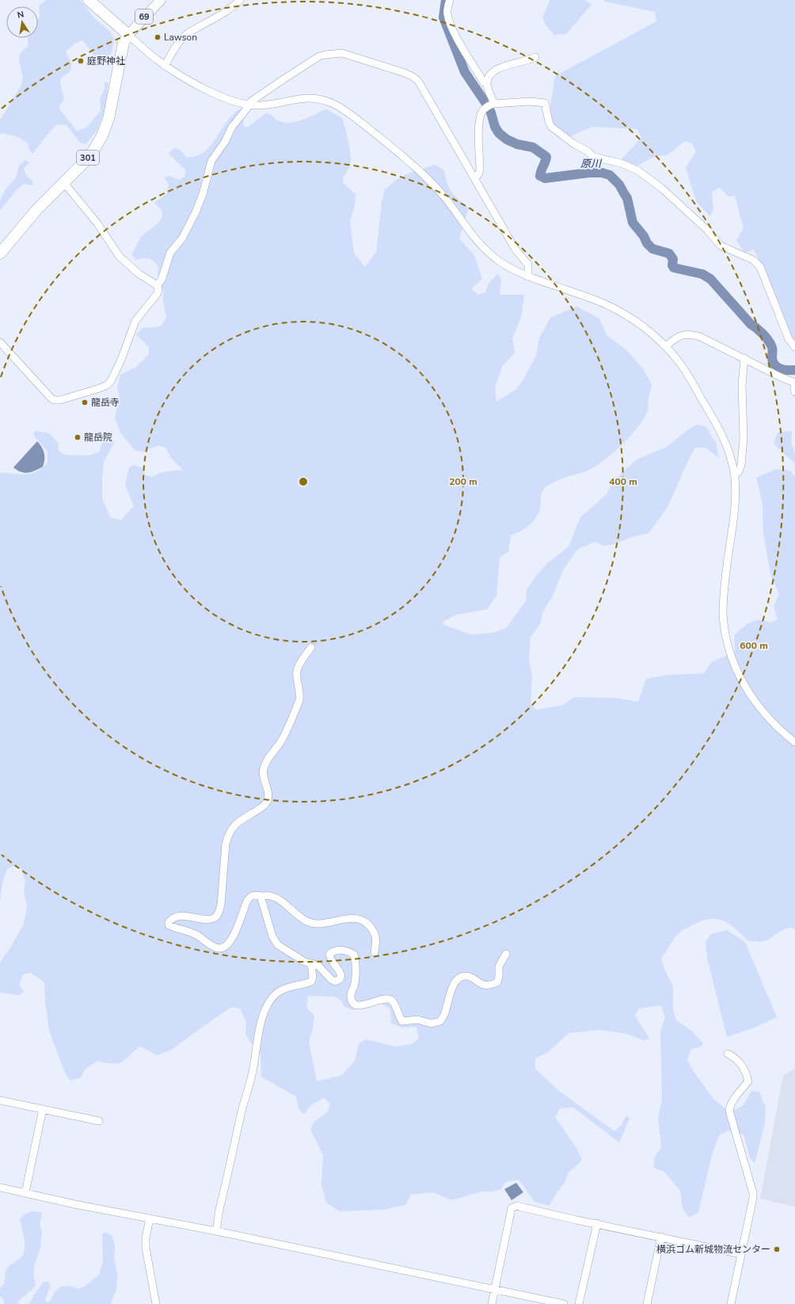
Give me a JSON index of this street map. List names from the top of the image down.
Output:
{
  "streets": {
    "highway": ["301"],
    "main road": ["69"]
  },
  "crossings": [
    ["69", "301"]
  ],
  "water": ["原川"],
  "places": [
    "Lawson",
    "庭野神社",
    "龍岳寺",
    "龍岳院",
    "横浜ゴム新城物流センター"
  ],
  "north": "top",
  "rings": ["200 m", "400 m", "600 m"]
}
